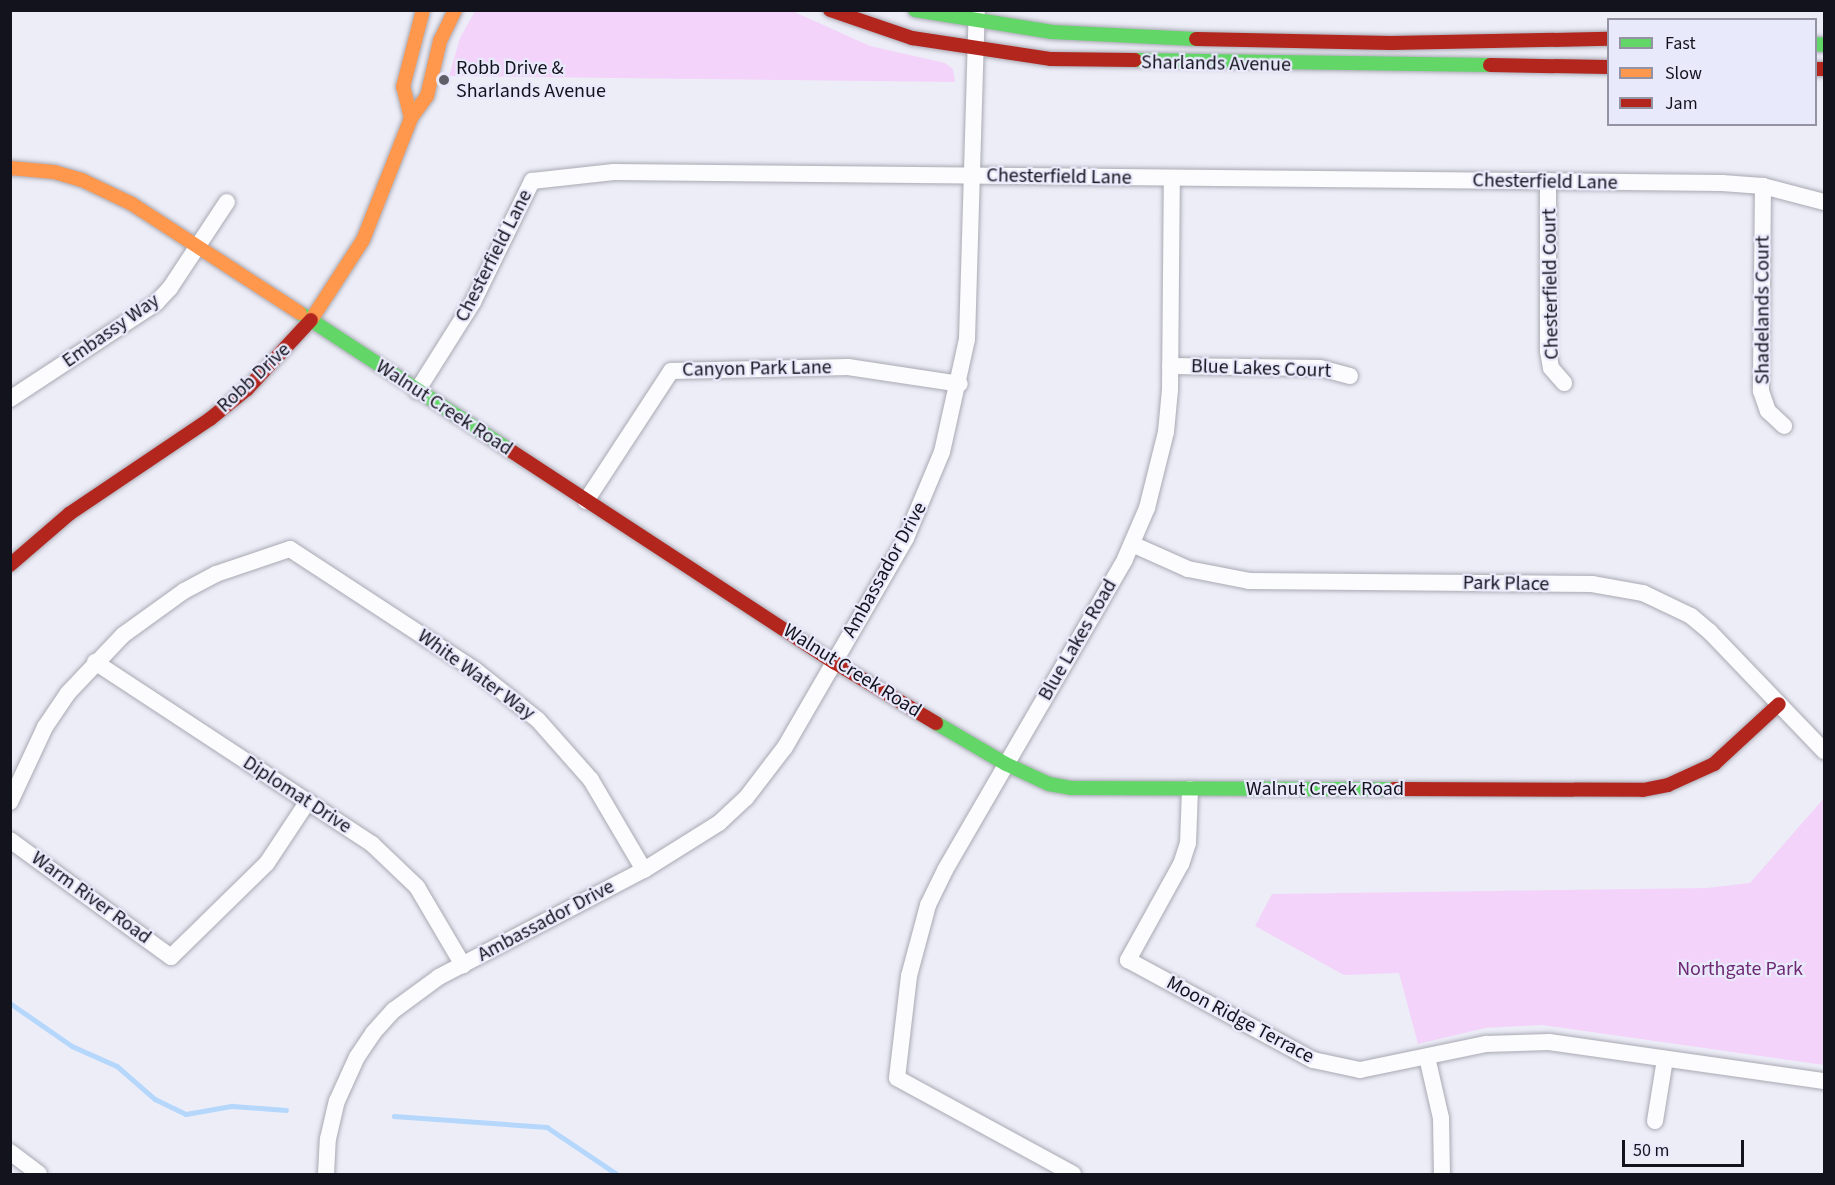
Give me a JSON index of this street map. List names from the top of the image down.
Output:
{
  "streets": {
    "main road": ["Sharlands Avenue", "Robb Drive", "Walnut Creek Road"],
    "street": [
      "Chesterfield Lane",
      "Chesterfield Court",
      "Shadelands Court",
      "Embassy Way",
      "Canyon Park Lane",
      "Blue Lakes Court",
      "Ambassador Drive",
      "Park Place",
      "Blue Lakes Road",
      "White Water Way",
      "Diplomat Drive",
      "Warm River Road",
      "Moon Ridge Terrace"
    ]
  },
  "crossings": [
    ["Sharlands Avenue", "Ambassador Drive"],
    ["Chesterfield Lane", "Chesterfield Court"],
    ["Chesterfield Lane", "Shadelands Court"],
    ["Chesterfield Lane", "Walnut Creek Road"],
    ["Chesterfield Lane", "Ambassador Drive"],
    ["Chesterfield Lane", "Blue Lakes Road"],
    ["Embassy Way", "Walnut Creek Road"],
    ["Canyon Park Lane", "Walnut Creek Road"],
    ["Canyon Park Lane", "Ambassador Drive"],
    ["Blue Lakes Court", "Blue Lakes Road"],
    ["Robb Drive", "Walnut Creek Road"],
    ["Walnut Creek Road", "Ambassador Drive"],
    ["Walnut Creek Road", "Park Place"],
    ["Walnut Creek Road", "Blue Lakes Road"],
    ["Walnut Creek Road", "Moon Ridge Terrace"],
    ["Ambassador Drive", "White Water Way"],
    ["Ambassador Drive", "Diplomat Drive"],
    ["Park Place", "Blue Lakes Road"],
    ["White Water Way", "Diplomat Drive"],
    ["Diplomat Drive", "Warm River Road"]
  ],
  "parks": ["Northgate Park"],
  "places": ["Robb Drive & Sharlands Avenue"],
  "legend": ["Fast", "Slow", "Jam"],
  "scale_bar": "50 m"
}
